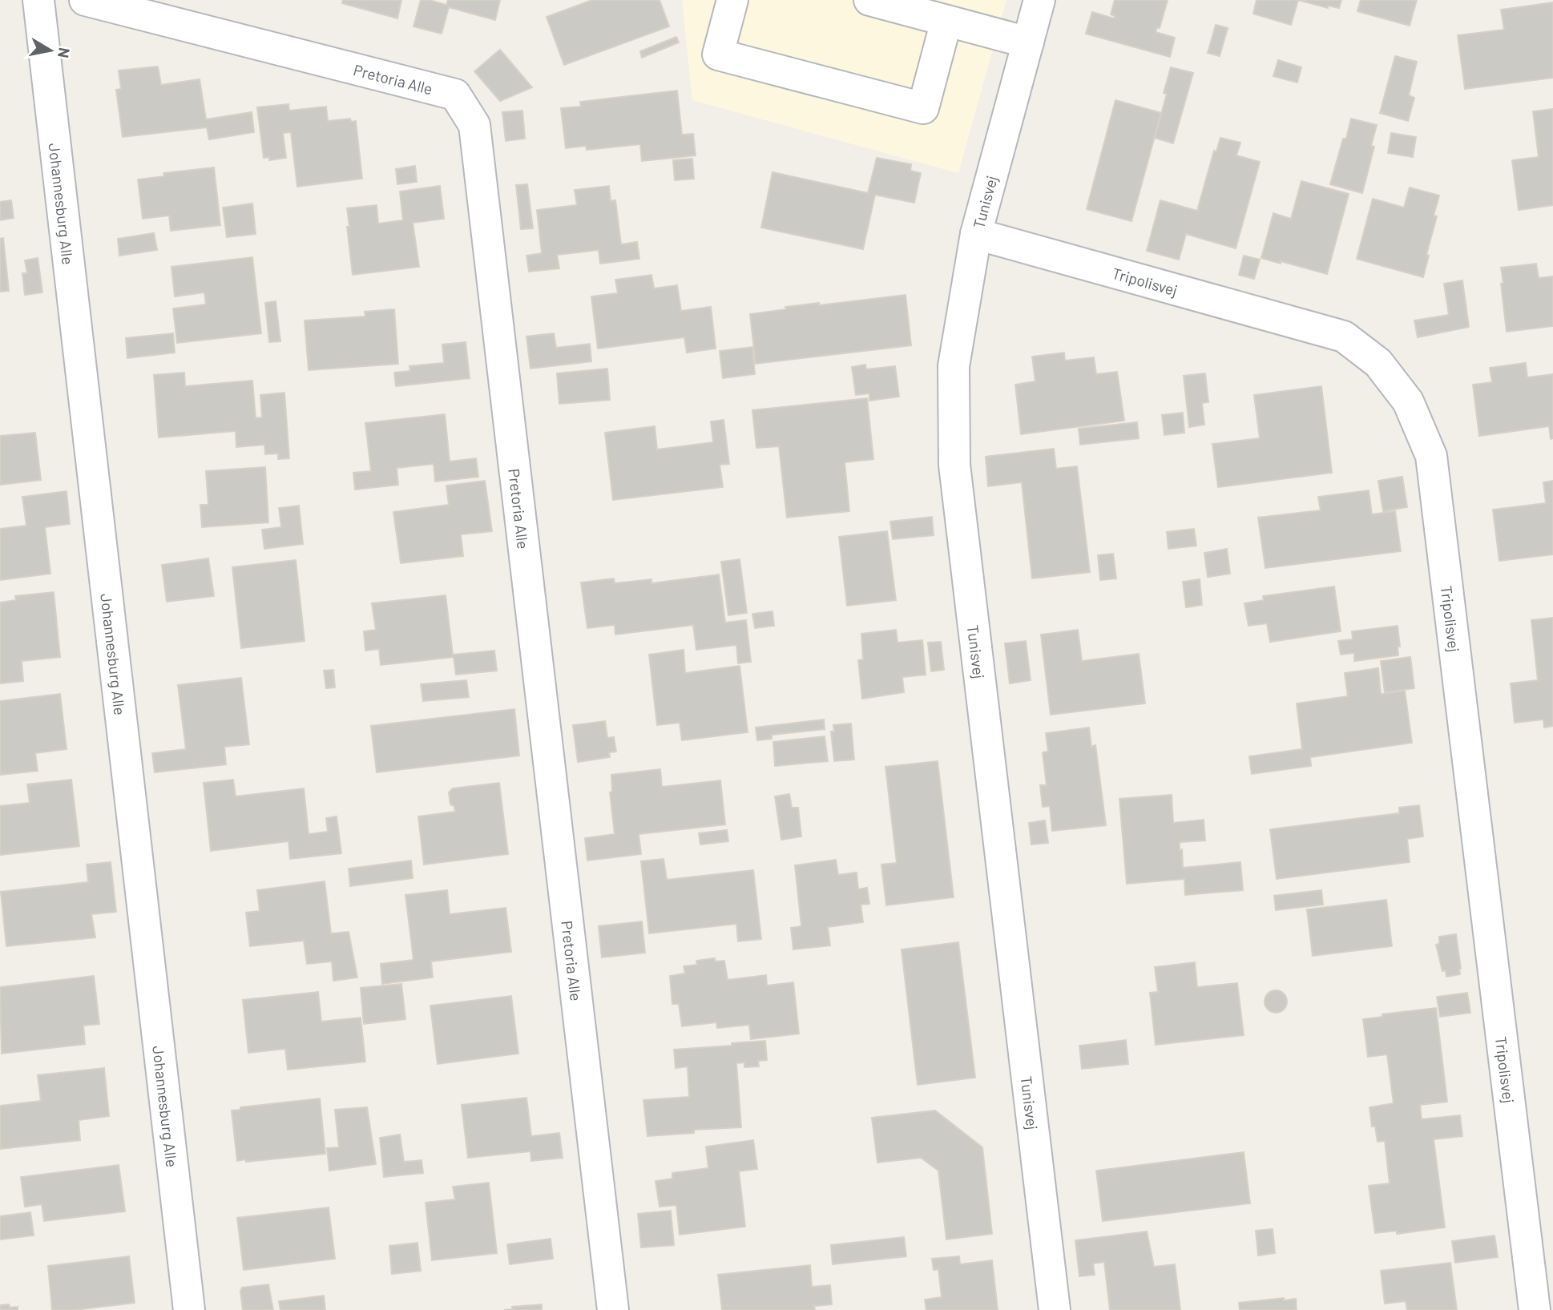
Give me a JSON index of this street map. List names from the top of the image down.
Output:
{
  "streets": {
    "street": [
      "Pretoria Alle",
      "Tunisvej",
      "Johannesburg Alle",
      "Tripolisvej"
    ]
  },
  "crossings": [
    ["Tunisvej", "Tripolisvej"]
  ],
  "north": "right"
}
